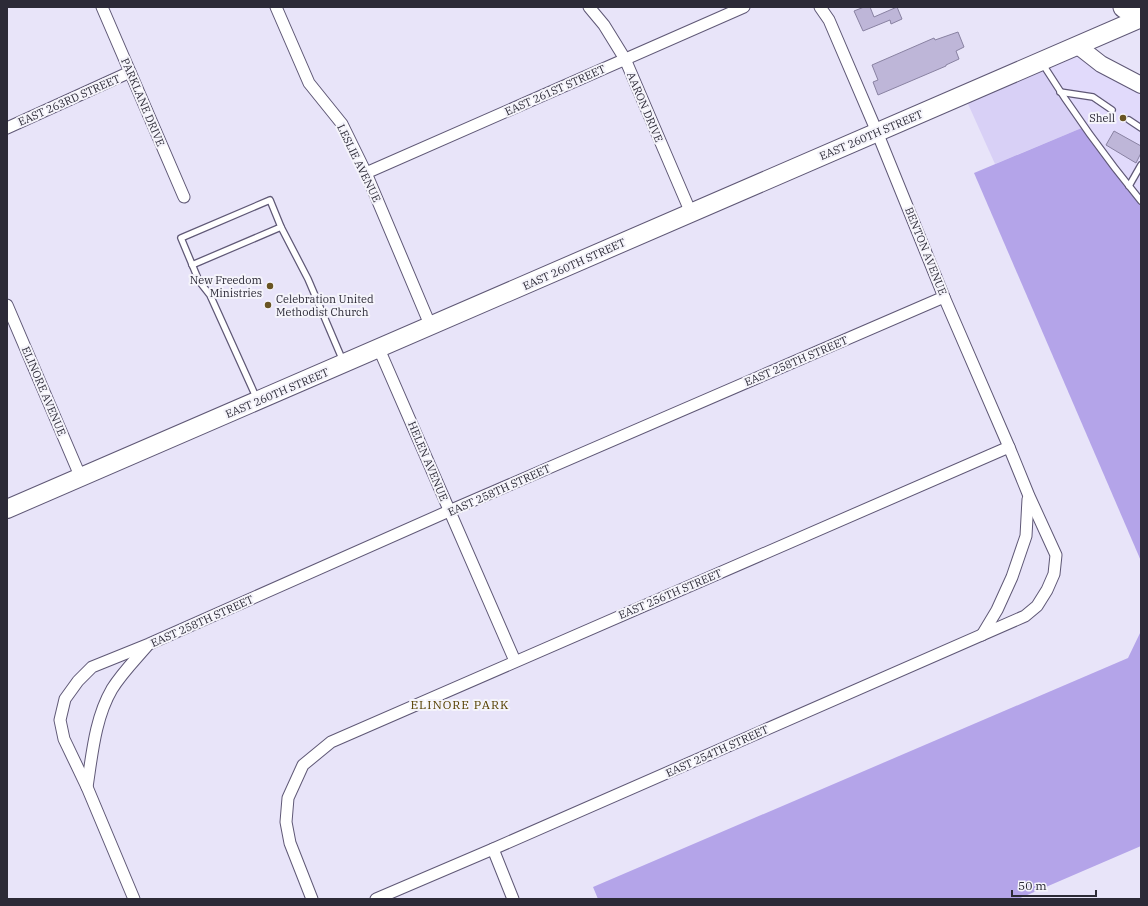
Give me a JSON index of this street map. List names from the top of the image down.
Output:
{
  "streets": {
    "main road": ["EAST 260TH STREET"],
    "street": [
      "EAST 261ST STREET",
      "EAST 263RD STREET",
      "PARKLANE DRIVE",
      "AARON DRIVE",
      "LESLIE AVENUE",
      "BENTON AVENUE",
      "EAST 258TH STREET",
      "ELINORE AVENUE",
      "HELEN AVENUE",
      "EAST 256TH STREET",
      "EAST 254TH STREET"
    ]
  },
  "crossings": [
    ["EAST 261ST STREET", "AARON DRIVE"],
    ["EAST 261ST STREET", "LESLIE AVENUE"],
    ["EAST 263RD STREET", "PARKLANE DRIVE"],
    ["AARON DRIVE", "EAST 260TH STREET"],
    ["EAST 260TH STREET", "LESLIE AVENUE"],
    ["EAST 260TH STREET", "BENTON AVENUE"],
    ["EAST 260TH STREET", "ELINORE AVENUE"],
    ["EAST 260TH STREET", "HELEN AVENUE"],
    ["BENTON AVENUE", "EAST 258TH STREET"],
    ["BENTON AVENUE", "EAST 256TH STREET"],
    ["BENTON AVENUE", "EAST 254TH STREET"],
    ["EAST 258TH STREET", "HELEN AVENUE"],
    ["HELEN AVENUE", "EAST 256TH STREET"]
  ],
  "districts": ["ELINORE PARK"],
  "places": ["Shell", "New Freedom Ministries", "Celebration United Methodist Church"],
  "scale_bar": "50 m"
}
